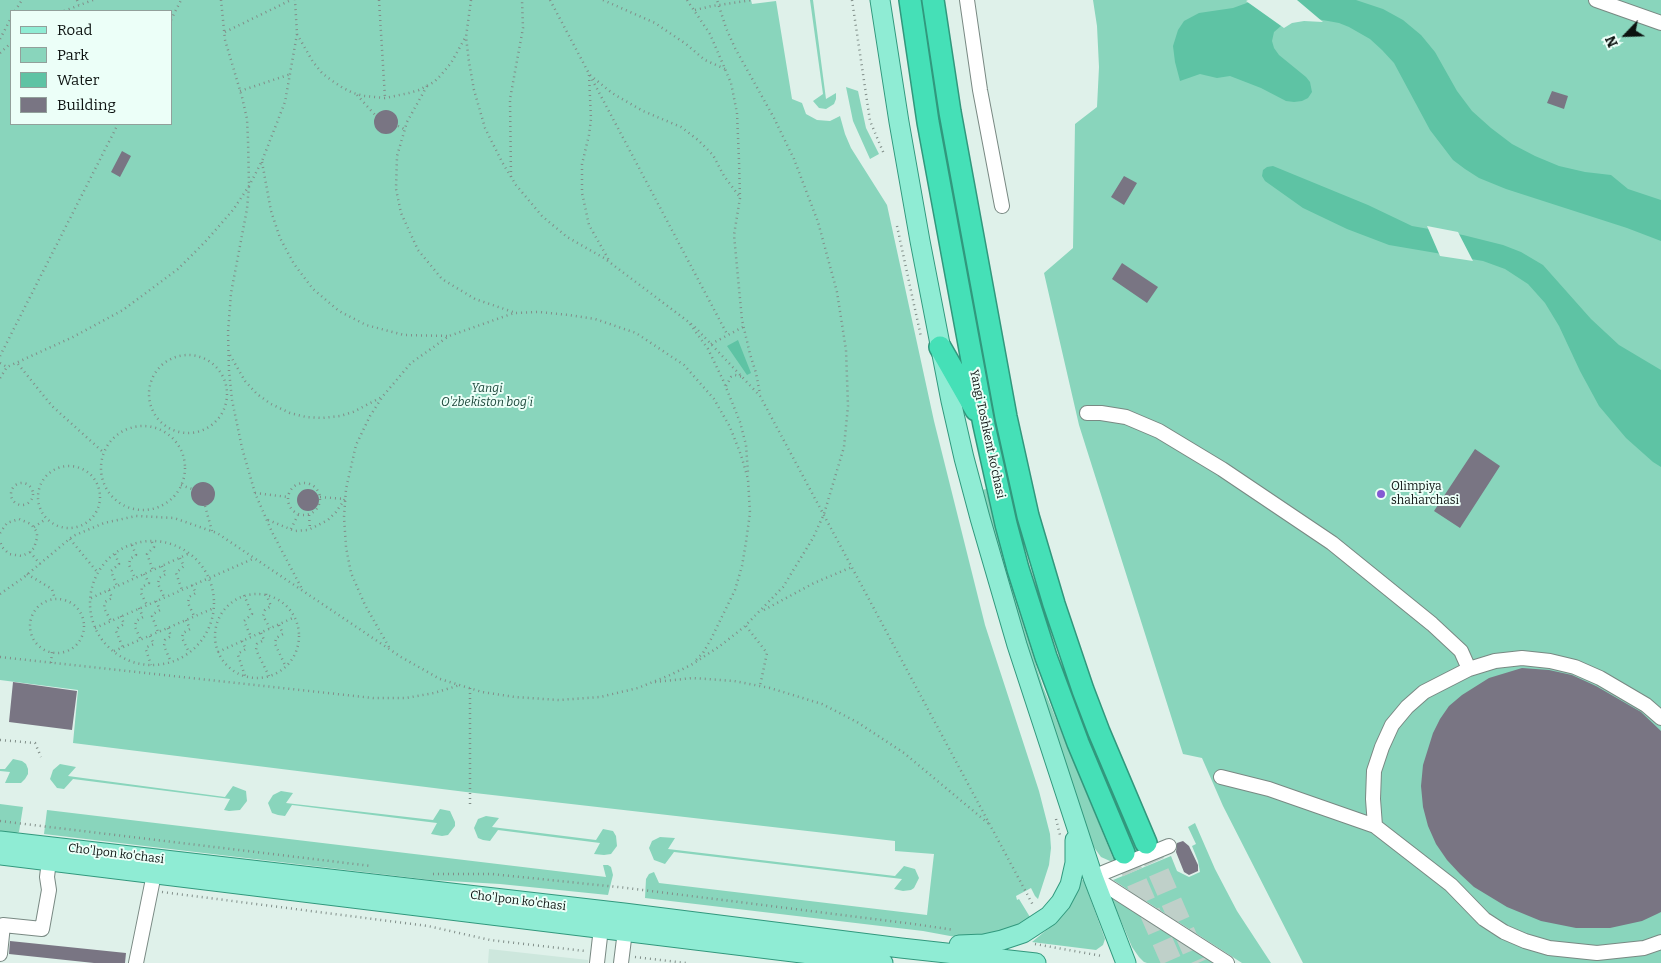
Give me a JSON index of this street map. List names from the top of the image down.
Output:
{
  "streets": {
    "highway": ["Yangi Toshkent ko‘chasi"],
    "main road": ["Cho'lpon ko'chasi"]
  },
  "parks": ["Yangi O'zbekiston bog'i"],
  "places": ["Olimpiya shaharchasi"],
  "legend": [
    "Road",
    "Park",
    "Water",
    "Building"
  ],
  "north": "bottom left"
}
